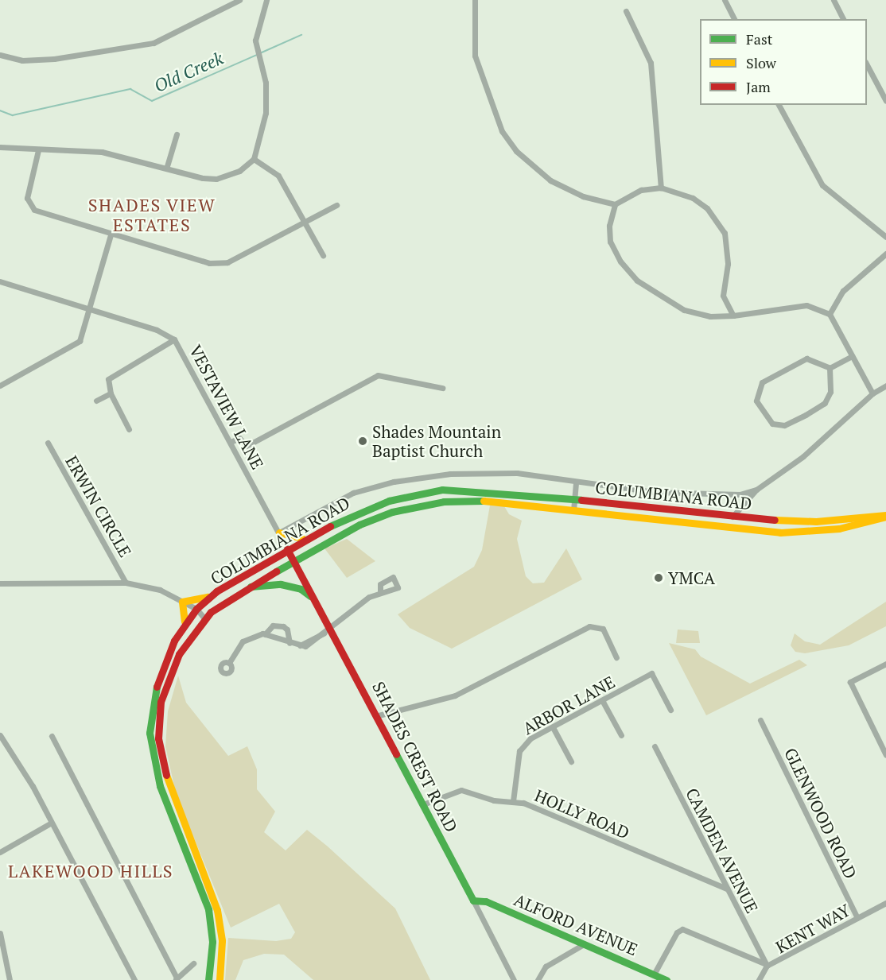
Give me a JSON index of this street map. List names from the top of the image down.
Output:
{
  "streets": {
    "main road": ["COLUMBIANA ROAD", "SHADES CREST ROAD", "ALFORD AVENUE"],
    "street": [
      "VESTAVIEW LANE",
      "ERWIN CIRCLE",
      "ARBOR LANE",
      "GLENWOOD ROAD",
      "HOLLY ROAD",
      "CAMDEN AVENUE",
      "KENT WAY"
    ]
  },
  "crossings": [
    ["VESTAVIEW LANE", "COLUMBIANA ROAD"],
    ["VESTAVIEW LANE", "SHADES CREST ROAD"],
    ["COLUMBIANA ROAD", "SHADES CREST ROAD"],
    ["ARBOR LANE", "HOLLY ROAD"],
    ["SHADES CREST ROAD", "HOLLY ROAD"],
    ["SHADES CREST ROAD", "ALFORD AVENUE"],
    ["GLENWOOD ROAD", "KENT WAY"],
    ["HOLLY ROAD", "CAMDEN AVENUE"],
    ["CAMDEN AVENUE", "KENT WAY"]
  ],
  "districts": ["SHADES VIEW ESTATES", "LAKEWOOD HILLS"],
  "water": ["Old Creek"],
  "places": ["Shades Mountain Baptist Church", "YMCA"],
  "legend": ["Fast", "Slow", "Jam"]
}
